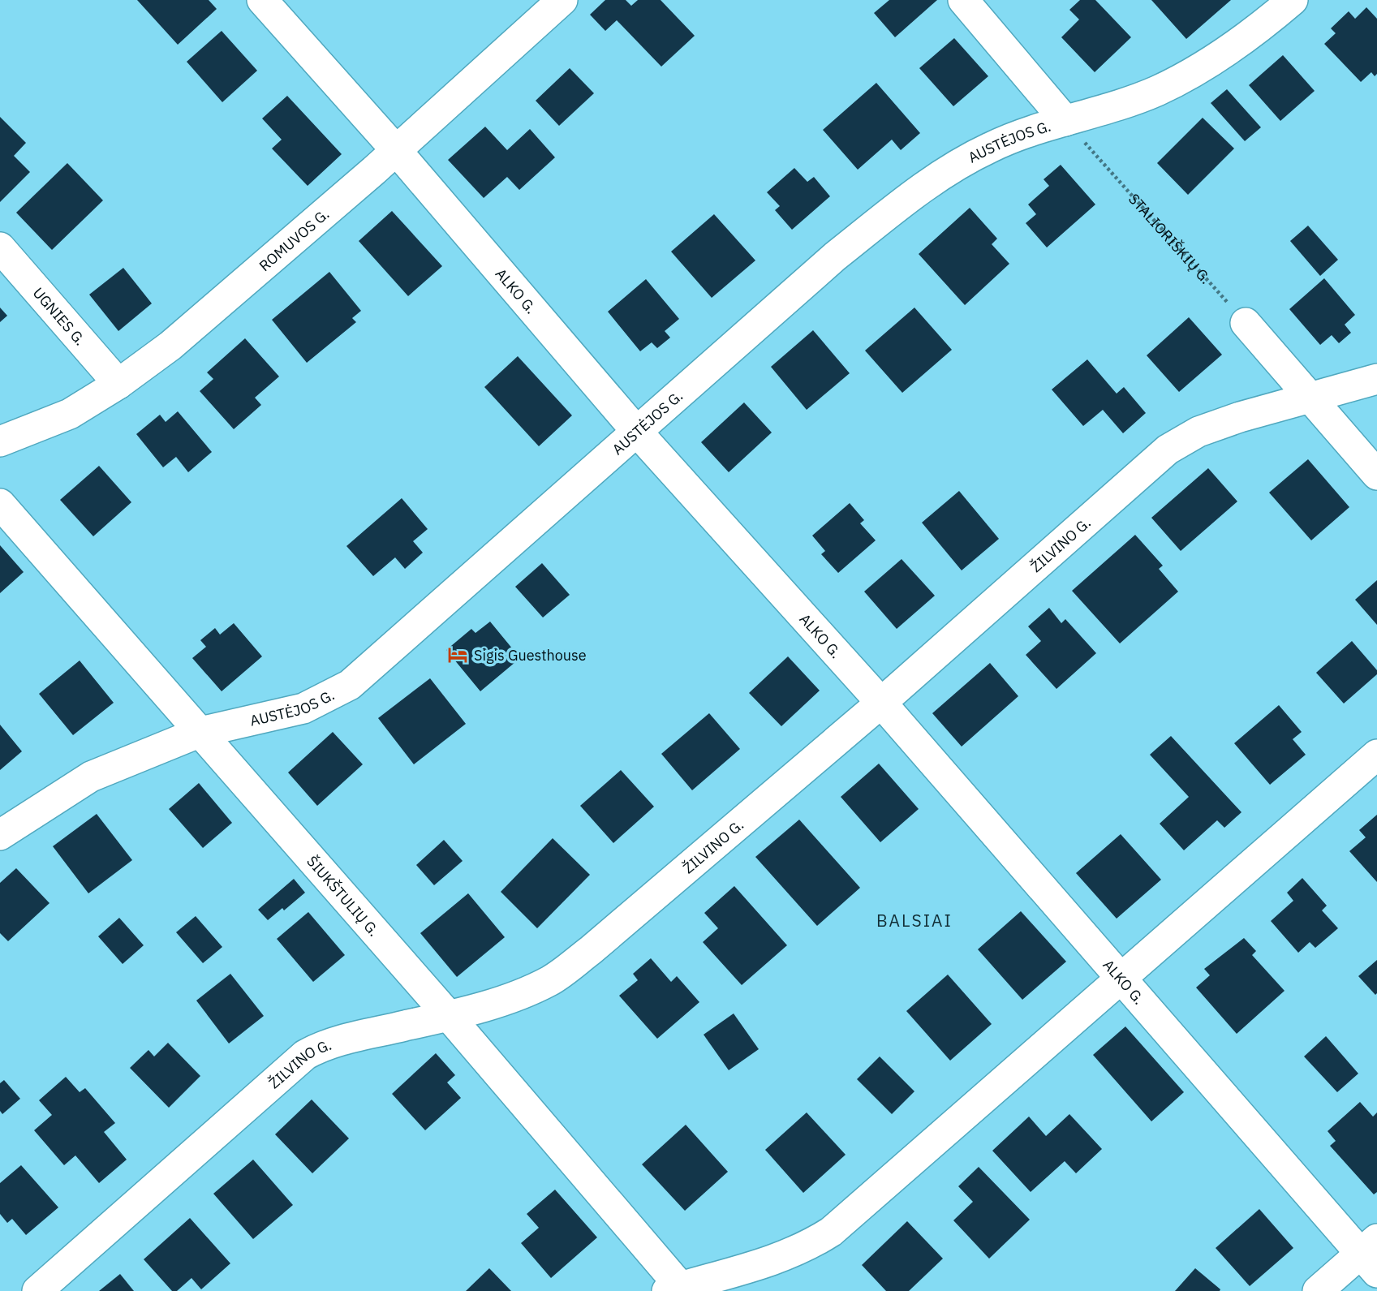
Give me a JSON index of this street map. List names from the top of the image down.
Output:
{
  "streets": {
    "street": [
      "AUSTĖJOS G.",
      "ROMUVOS G.",
      "ALKO G.",
      "UGNIES G.",
      "ŽILVINO G.",
      "ŠIUKŠTULIŲ G."
    ],
    "path": ["STALIORIŠKIŲ G."]
  },
  "crossings": [
    ["AUSTĖJOS G.", "STALIORIŠKIŲ G."],
    ["AUSTĖJOS G.", "ALKO G."],
    ["AUSTĖJOS G.", "ŠIUKŠTULIŲ G."],
    ["ROMUVOS G.", "ALKO G."],
    ["ROMUVOS G.", "UGNIES G."],
    ["ALKO G.", "ŽILVINO G."],
    ["ŽILVINO G.", "ŠIUKŠTULIŲ G."]
  ],
  "districts": ["BALSIAI"],
  "places": {
    "hotel": ["Sigis Guesthouse"]
  }
}
